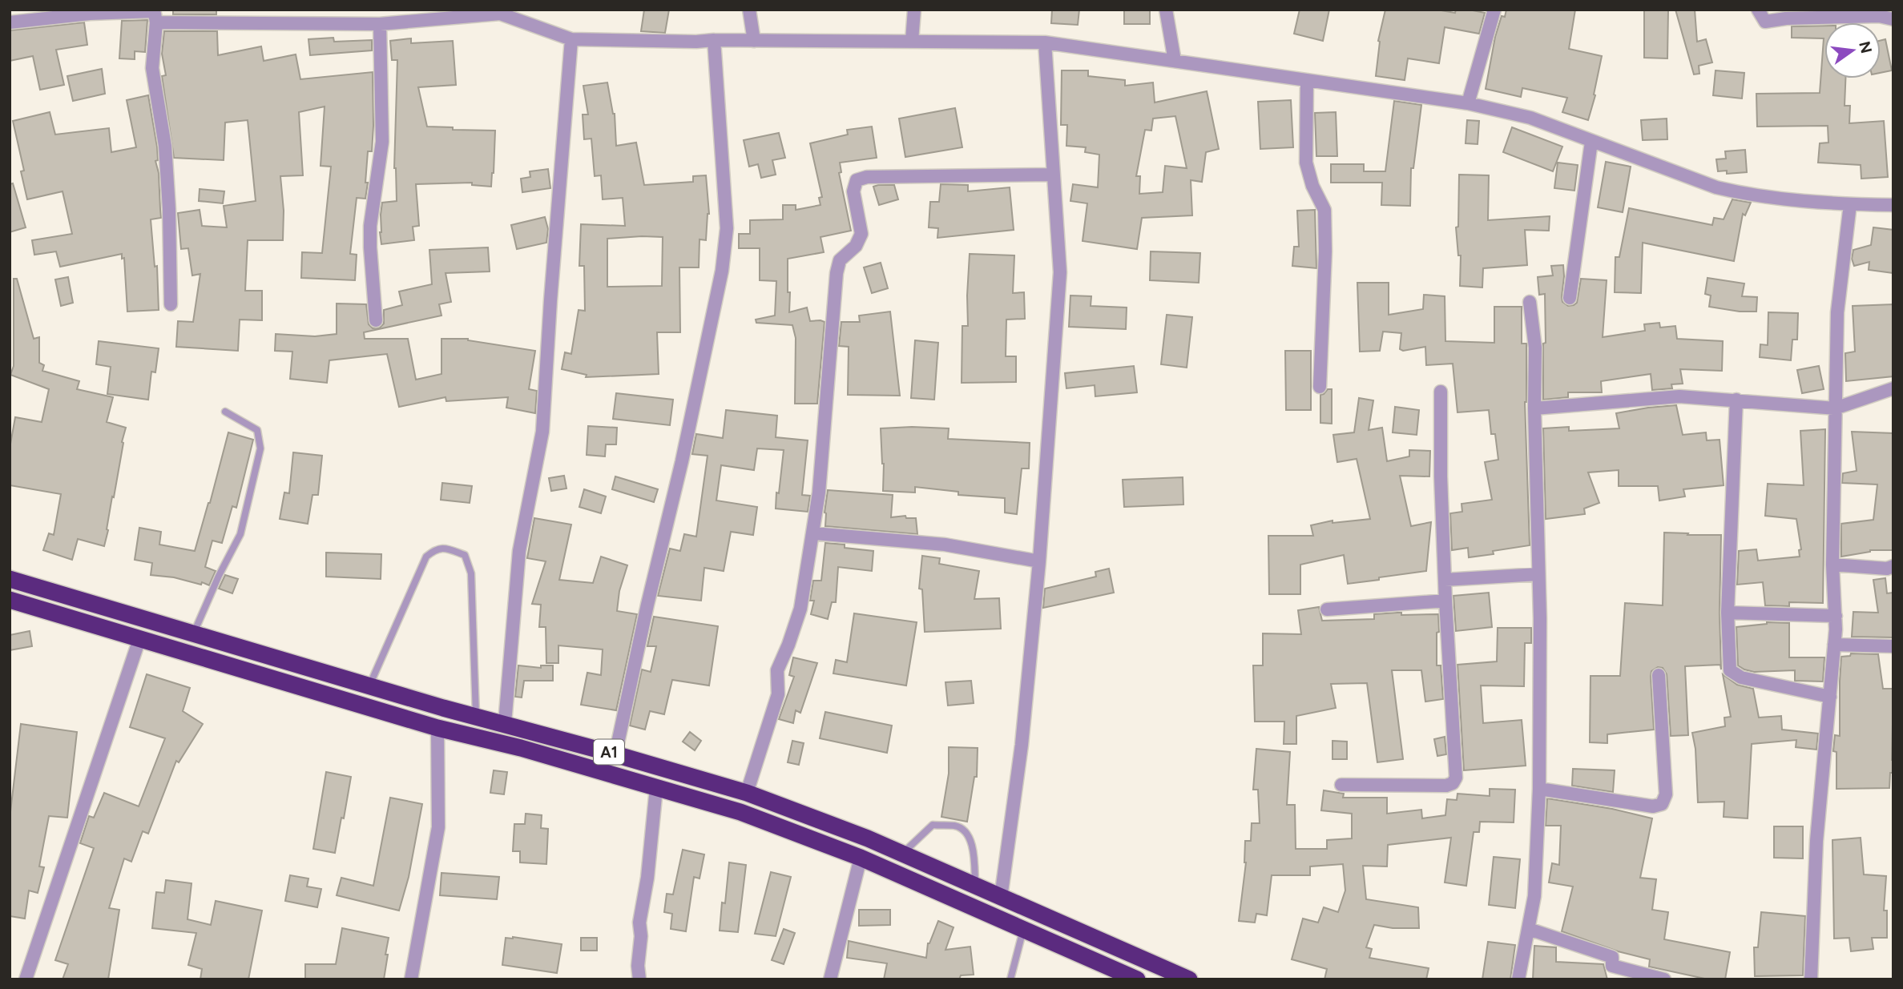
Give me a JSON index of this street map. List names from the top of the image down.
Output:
{
  "streets": {
    "highway": ["A1"]
  },
  "north": "right"
}
